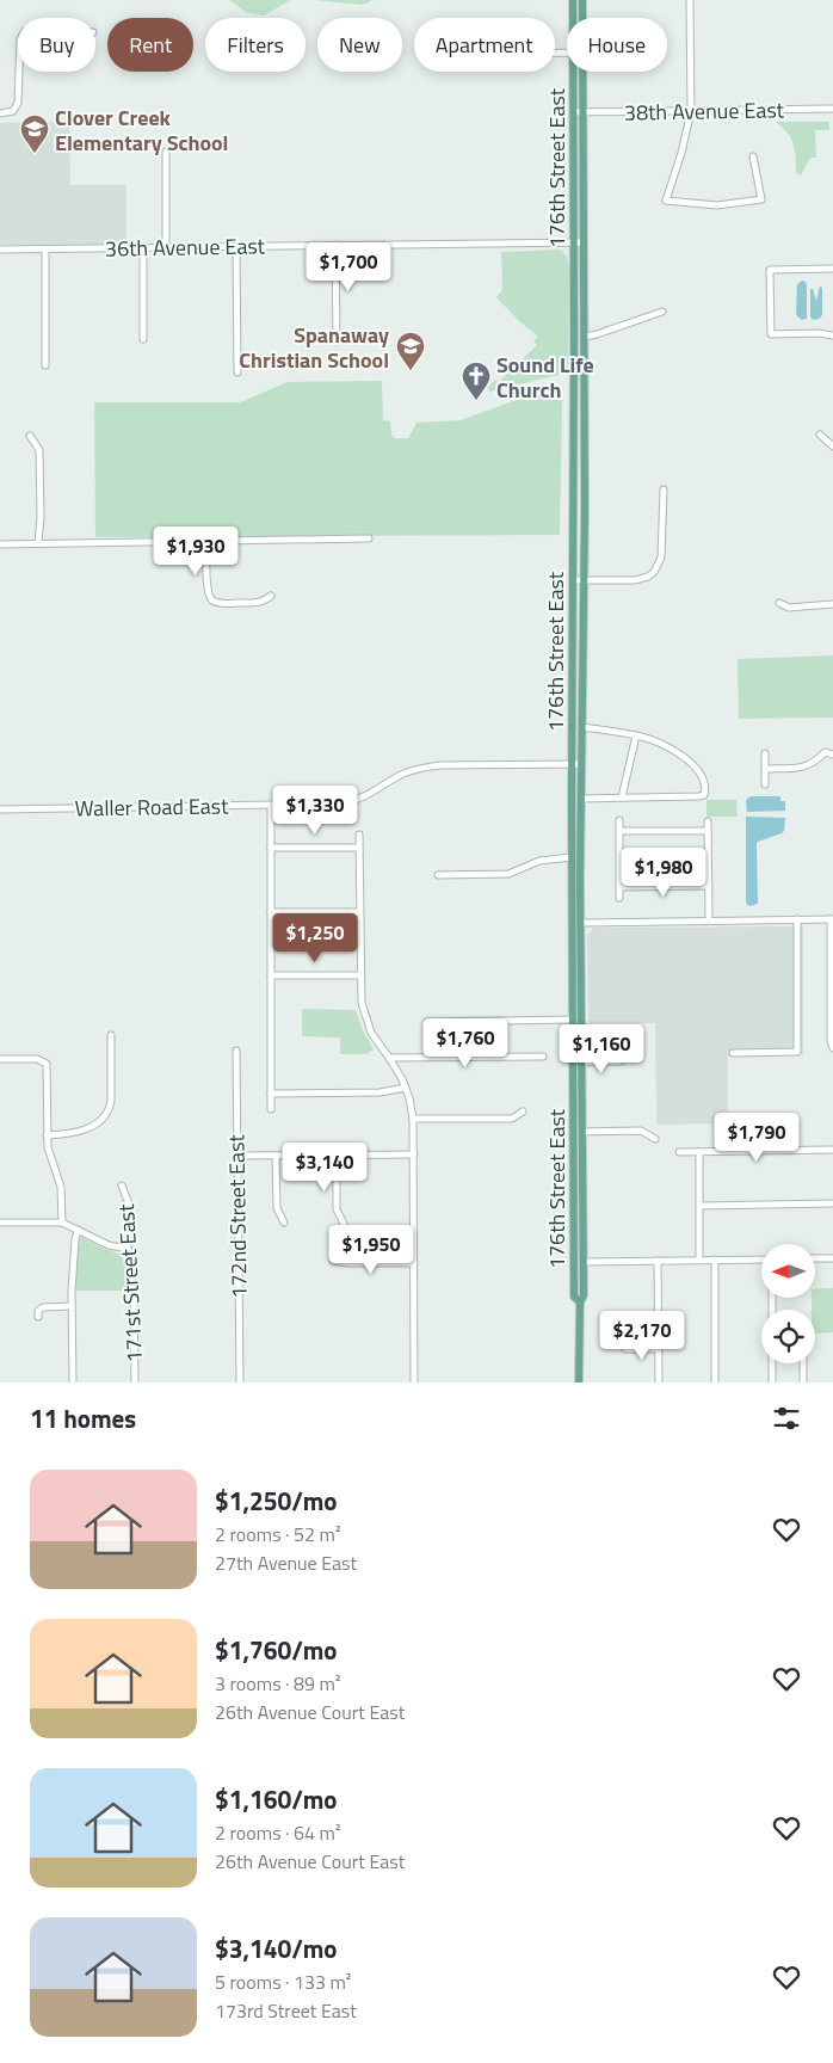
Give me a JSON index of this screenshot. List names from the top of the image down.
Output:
{
  "streets": {
    "main road": ["176th Street East"],
    "street": [
      "38th Avenue East",
      "36th Avenue East",
      "Waller Road East",
      "172nd Street East",
      "171st Street East"
    ]
  },
  "crossings": [
    ["38th Avenue East", "176th Street East"],
    ["176th Street East", "36th Avenue East"],
    ["176th Street East", "Waller Road East"]
  ],
  "places": {
    "school or university": ["Clover Creek Elementary School", "Spanaway Christian School"],
    "church": ["Sound Life Church"]
  },
  "north": "left",
  "page": {
    "chip": [
      "Buy",
      "Rent",
      "Filters",
      "New",
      "Apartment",
      "House"
    ],
    "price": [
      "$1,700",
      "$1,930",
      "$1,330",
      "$1,980",
      "$1,250",
      "$1,760",
      "$1,160",
      "$1,790",
      "$3,140",
      "$1,950",
      "$2,170"
    ],
    "heading": "11 homes",
    "list": [
      {
        "name": "$1,250/mo",
        "note": "2 rooms · 52 m² · 27th Avenue East"
      },
      {
        "name": "$1,760/mo",
        "note": "3 rooms · 89 m² · 26th Avenue Court East"
      },
      {
        "name": "$1,160/mo",
        "note": "2 rooms · 64 m² · 26th Avenue Court East"
      },
      {
        "name": "$3,140/mo",
        "note": "5 rooms · 133 m² · 173rd Street East"
      }
    ]
  }
}
